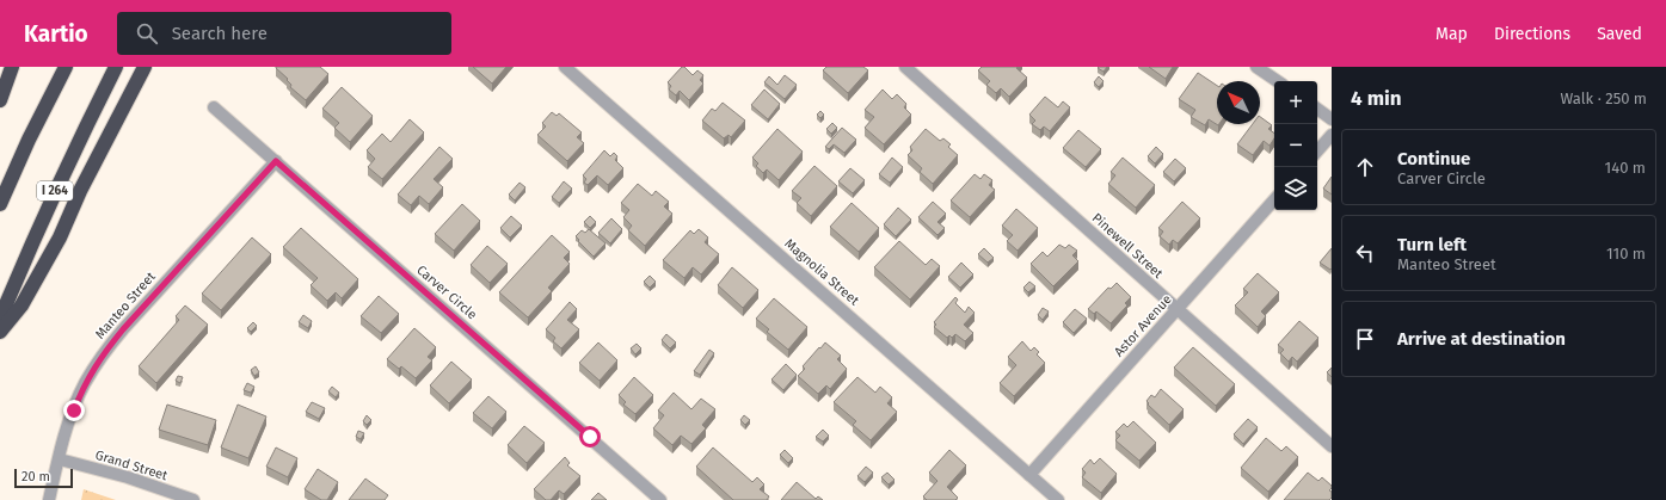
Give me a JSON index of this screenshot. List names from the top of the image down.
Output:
{
  "streets": {
    "highway": ["I 264"],
    "street": [
      "Pinewell Street",
      "Magnolia Street",
      "Carver Circle",
      "Manteo Street",
      "Astor Avenue",
      "Grand Street"
    ]
  },
  "crossings": [
    ["Pinewell Street", "Astor Avenue"],
    ["Magnolia Street", "Astor Avenue"],
    ["Carver Circle", "Manteo Street"],
    ["Manteo Street", "Grand Street"]
  ],
  "scale_bar": "20 m",
  "north": "top left",
  "page": {
    "header": "Kartio",
    "search": "Search here",
    "nav": ["Map", "Directions", "Saved"],
    "heading": ["4 min", "Walk · 250 m"],
    "map_buttons": ["+", "−"],
    "list": [
      ["Continue", "Carver Circle", "140 m"],
      ["Turn left", "Manteo Street", "110 m"],
      "Arrive at destination"
    ],
    "scale": "20 m"
  }
}
